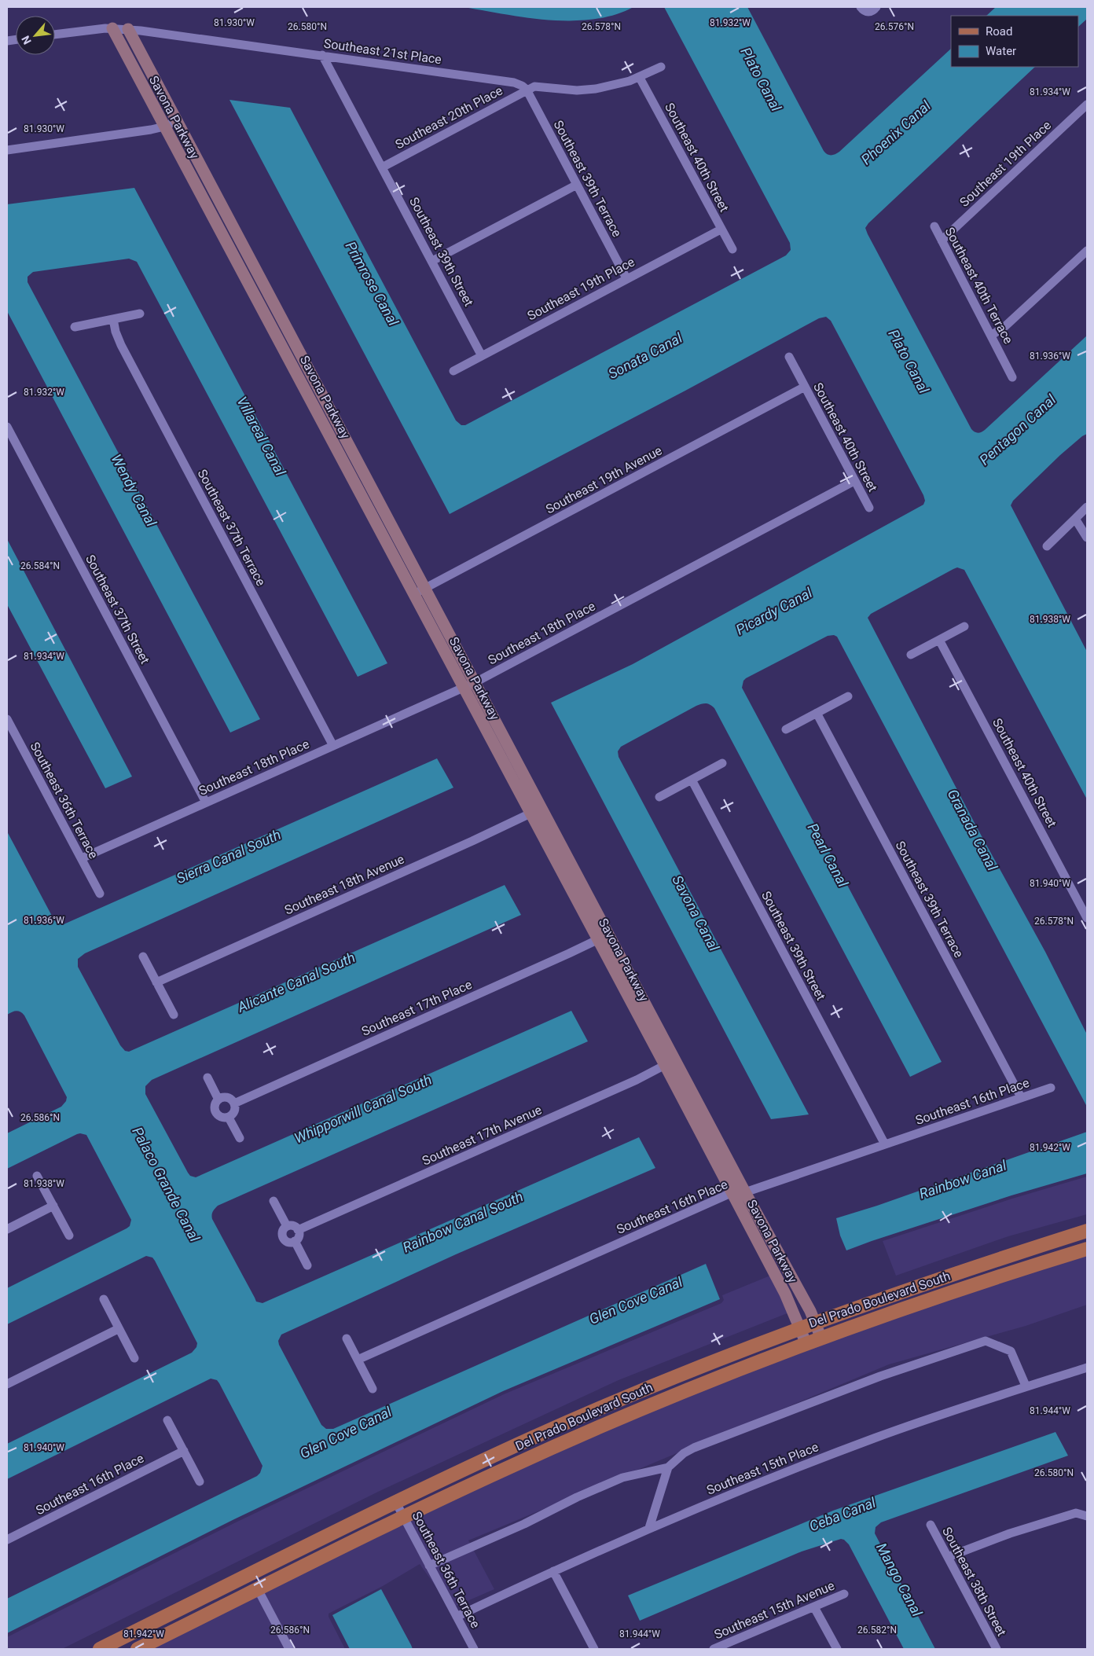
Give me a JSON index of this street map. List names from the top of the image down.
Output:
{
  "streets": {
    "main road": ["Del Prado Boulevard South"],
    "street": [
      "Southeast 21st Place",
      "Savona Parkway",
      "Southeast 20th Place",
      "Southeast 40th Street",
      "Southeast 19th Place",
      "Southeast 39th Terrace",
      "Southeast 39th Street",
      "Southeast 40th Terrace",
      "Southeast 19th Avenue",
      "Southeast 37th Terrace",
      "Southeast 37th Street",
      "Southeast 18th Place",
      "Southeast 36th Terrace",
      "Southeast 18th Avenue",
      "Southeast 17th Place",
      "Southeast 16th Place",
      "Southeast 17th Avenue",
      "Southeast 15th Place",
      "Southeast 38th Street",
      "Southeast 15th Avenue"
    ]
  },
  "crossings": [
    ["Southeast 21st Place", "Savona Parkway"],
    ["Southeast 21st Place", "Southeast 20th Place"],
    ["Southeast 21st Place", "Southeast 39th Terrace"],
    ["Southeast 21st Place", "Southeast 39th Street"],
    ["Savona Parkway", "Southeast 19th Avenue"],
    ["Savona Parkway", "Southeast 18th Place"],
    ["Savona Parkway", "Southeast 18th Avenue"],
    ["Savona Parkway", "Southeast 17th Place"],
    ["Savona Parkway", "Southeast 16th Place"],
    ["Savona Parkway", "Southeast 17th Avenue"],
    ["Savona Parkway", "Del Prado Boulevard South"],
    ["Southeast 20th Place", "Southeast 39th Terrace"],
    ["Southeast 20th Place", "Southeast 39th Street"],
    ["Southeast 40th Street", "Southeast 19th Place"],
    ["Southeast 40th Street", "Southeast 19th Avenue"],
    ["Southeast 40th Street", "Southeast 18th Place"],
    ["Southeast 19th Place", "Southeast 39th Terrace"],
    ["Southeast 19th Place", "Southeast 39th Street"],
    ["Southeast 19th Place", "Southeast 40th Terrace"],
    ["Southeast 39th Terrace", "Southeast 16th Place"],
    ["Southeast 39th Street", "Southeast 16th Place"],
    ["Southeast 37th Terrace", "Southeast 18th Place"],
    ["Southeast 37th Street", "Southeast 18th Place"],
    ["Southeast 18th Place", "Southeast 36th Terrace"],
    ["Southeast 36th Terrace", "Del Prado Boulevard South"],
    ["Southeast 36th Terrace", "Southeast 15th Place"]
  ],
  "water": [
    "Plato Canal",
    "Phoenix Canal",
    "Primrose Canal",
    "Sonata Canal",
    "Pentagon Canal",
    "Villareal Canal",
    "Wendy Canal",
    "Picardy Canal",
    "Granada Canal",
    "Pearl Canal",
    "Sierra Canal South",
    "Savona Canal",
    "Alicante Canal South",
    "Whipporwill Canal South",
    "Rainbow Canal",
    "Palaco Grande Canal",
    "Rainbow Canal South",
    "Glen Cove Canal",
    "Ceba Canal",
    "Mango Canal"
  ],
  "legend": ["Road", "Water"],
  "north": "bottom left",
  "coordinates": [
    "81.930°W",
    "81.932°W",
    "26.580°N",
    "26.578°N",
    "26.576°N",
    "81.934°W",
    "81.936°W",
    "26.584°N",
    "81.938°W",
    "81.940°W",
    "26.586°N",
    "81.942°W",
    "81.944°W",
    "26.582°N"
  ]
}
